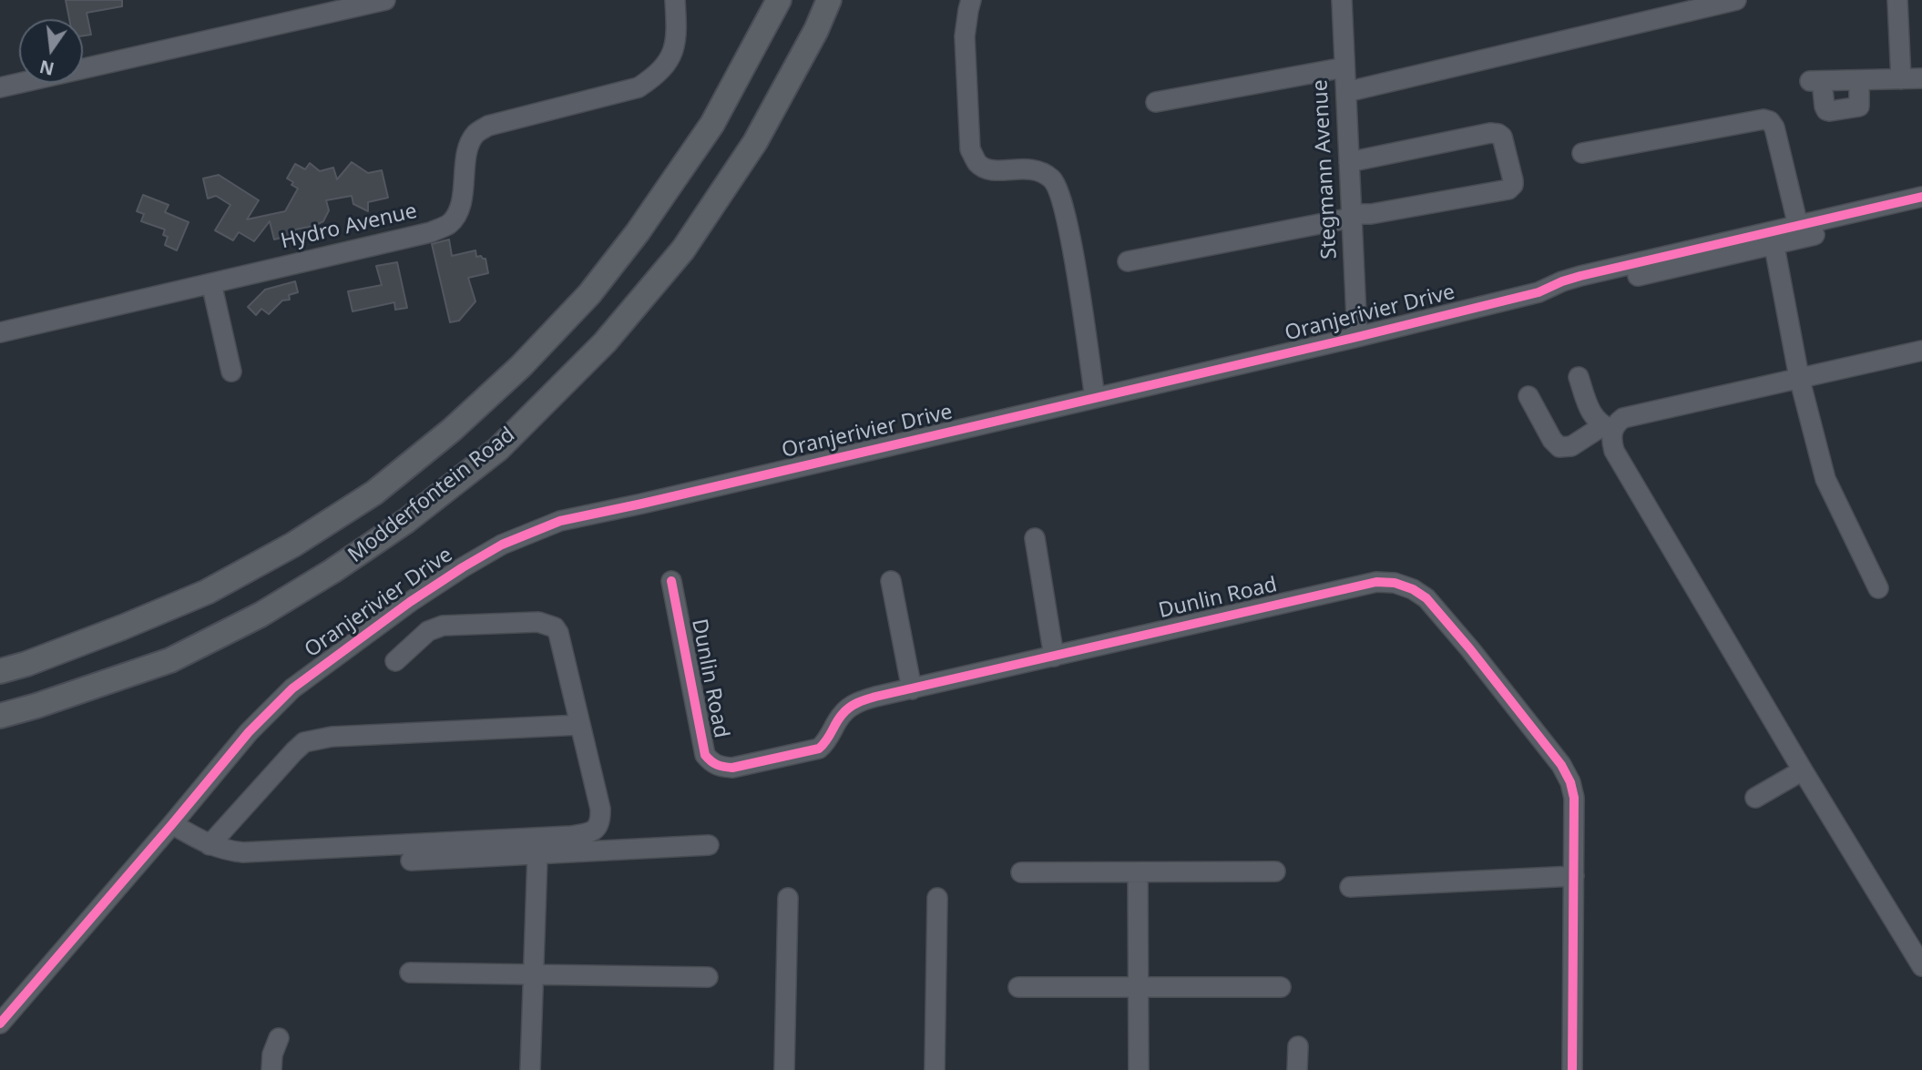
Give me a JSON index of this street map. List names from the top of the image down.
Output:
{
  "streets": {
    "main road": ["Modderfontein Road"],
    "street": [
      "Stegmann Avenue",
      "Hydro Avenue",
      "Oranjerivier Drive",
      "Dunlin Road"
    ]
  },
  "crossings": [
    ["Stegmann Avenue", "Oranjerivier Drive"]
  ],
  "north": "bottom"
}
